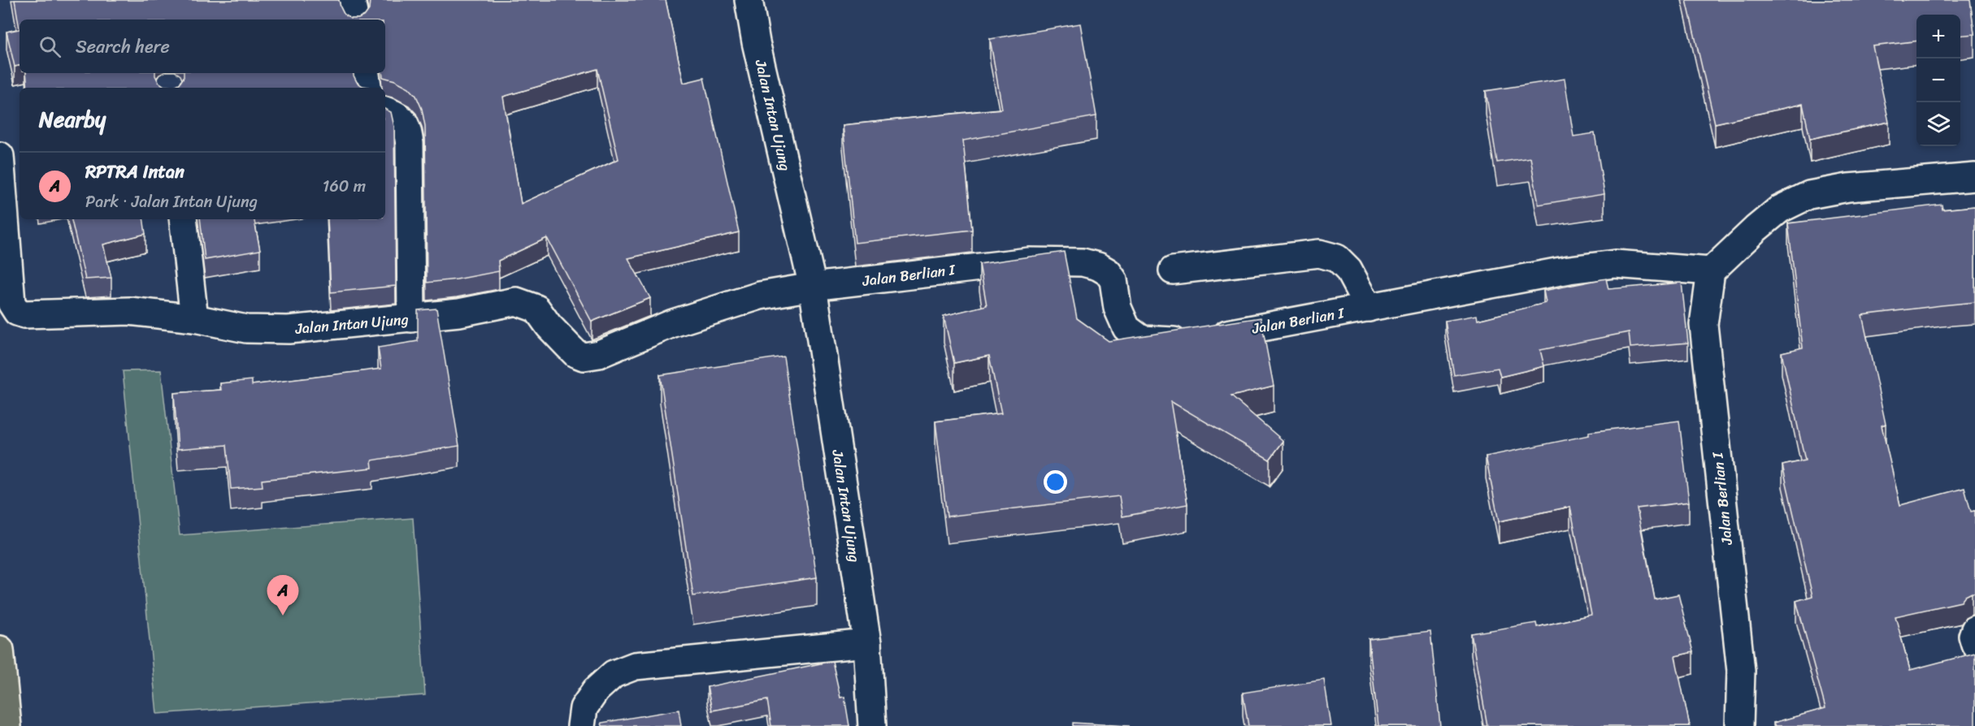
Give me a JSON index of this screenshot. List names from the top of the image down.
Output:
{
  "streets": {
    "street": ["Jalan Intan Ujung", "Jalan Berlian I"]
  },
  "crossings": [
    ["Jalan Intan Ujung", "Jalan Berlian I"]
  ],
  "page": {
    "map_buttons": ["+", "−"],
    "search": "Search here",
    "heading": "Nearby",
    "list": [
      {
        "mark": "A",
        "name": "RPTRA Intan",
        "note": "Park · Jalan Intan Ujung",
        "value": "160 m"
      }
    ],
    "pins": "A"
  }
}
